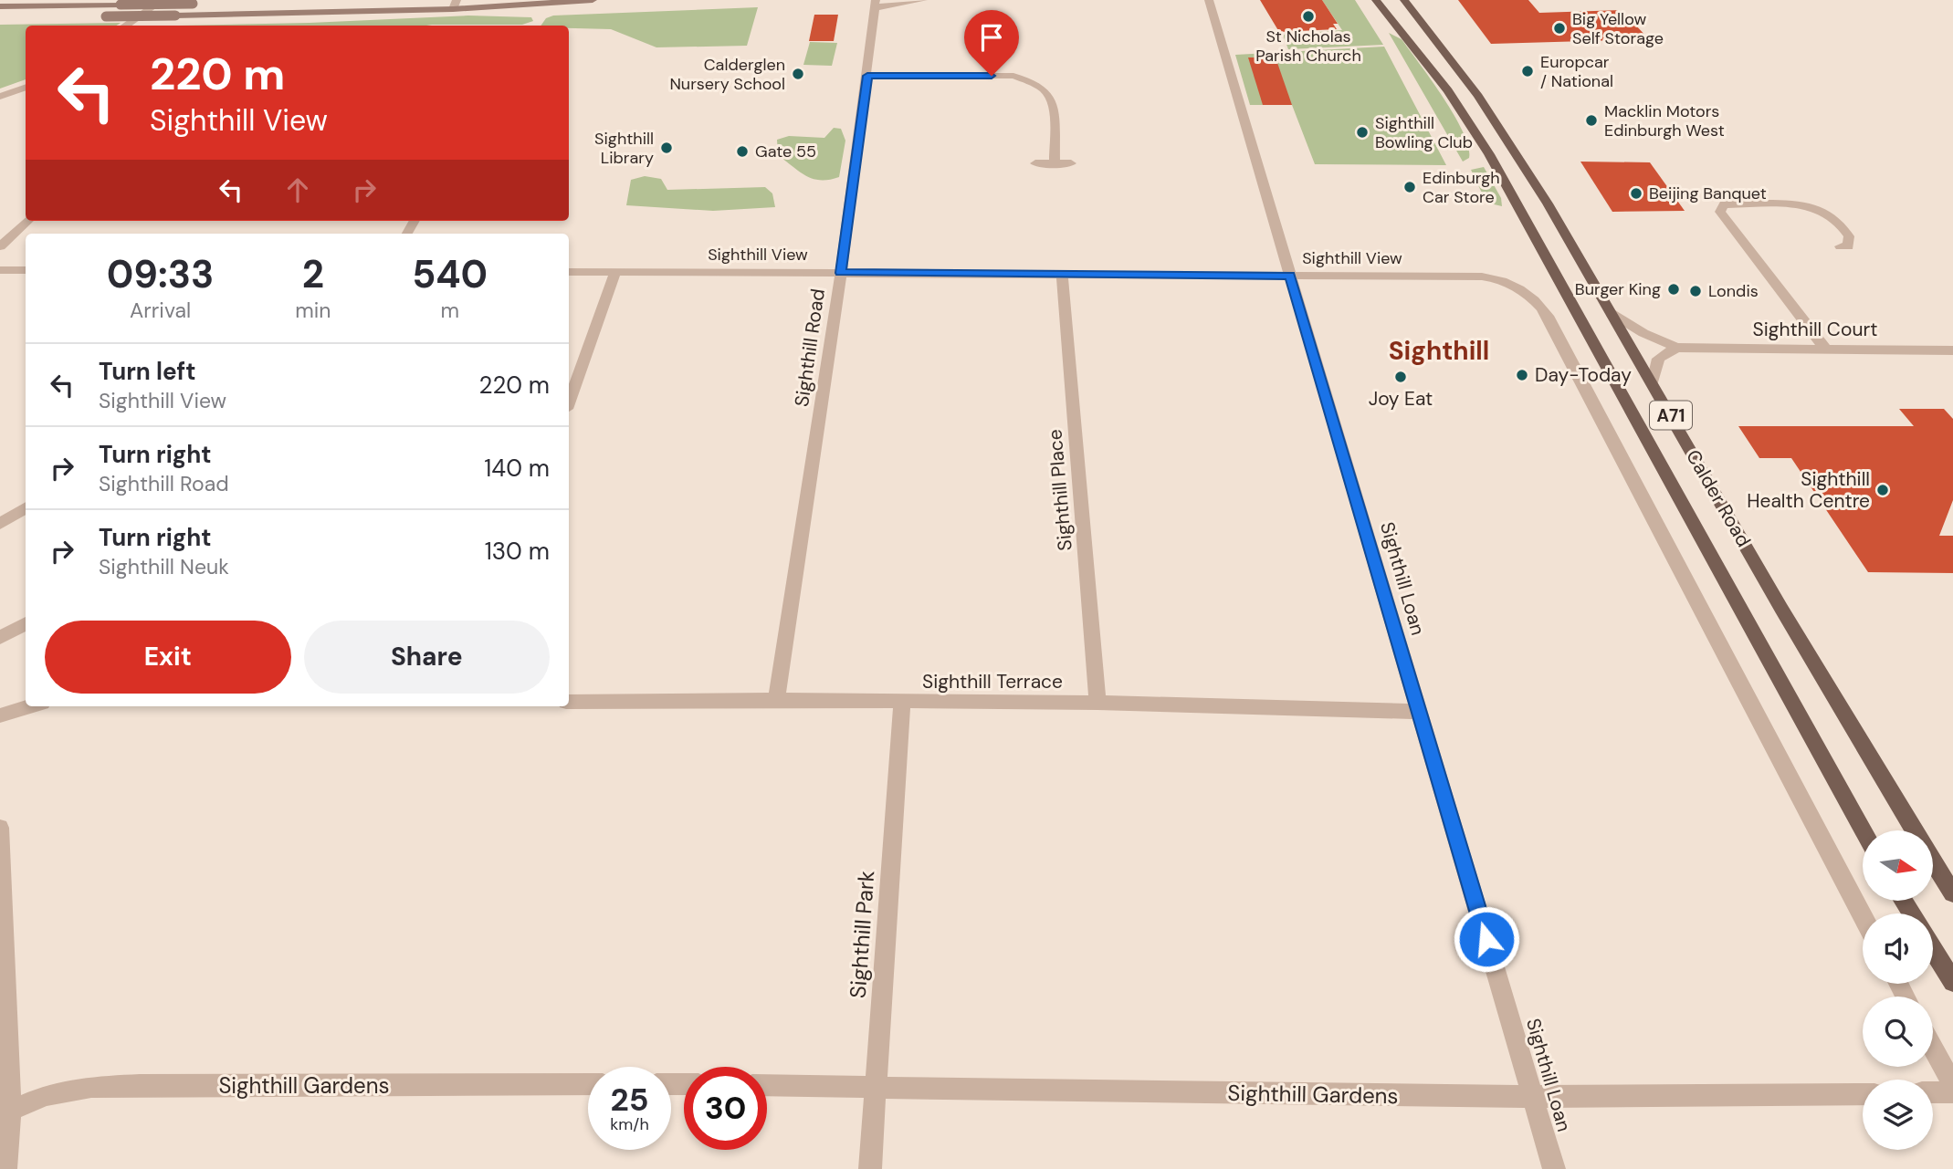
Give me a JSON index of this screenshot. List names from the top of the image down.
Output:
{
  "streets": {
    "main road": ["A71", "Calder Road"],
    "street": [
      "Sighthill View",
      "Sighthill Court",
      "Sighthill Road",
      "Sighthill Place",
      "Sighthill Loan",
      "Sighthill Terrace",
      "Sighthill Park",
      "Sighthill Gardens"
    ]
  },
  "crossings": [
    ["Sighthill View", "Sighthill Road"],
    ["Sighthill View", "Sighthill Place"],
    ["Sighthill View", "Sighthill Loan"],
    ["Sighthill Court", "Calder Road"],
    ["Sighthill Road", "Sighthill Terrace"],
    ["Sighthill Place", "Sighthill Terrace"],
    ["Sighthill Loan", "Sighthill Terrace"],
    ["Sighthill Loan", "Sighthill Gardens"],
    ["Sighthill Terrace", "Sighthill Park"],
    ["Sighthill Park", "Sighthill Gardens"]
  ],
  "districts": ["Sighthill"],
  "places": [
    "St Nicholas Parish Church",
    "Big Yellow Self Storage",
    "Europcar / National",
    "Calderglen Nursery School",
    "Macklin Motors Edinburgh West",
    "Sighthill Bowling Club",
    "Sighthill Library",
    "Gate 55",
    "Edinburgh Car Store",
    "Beijing Banquet",
    "Burger King",
    "Londis",
    "Day-Today",
    "Joy Eat",
    "Sighthill Health Centre"
  ],
  "north": "right",
  "page": {
    "turn": ["220 m", "Sighthill View"],
    "eta": [
      "09:33",
      "Arrival",
      "2",
      "min",
      "540",
      "m"
    ],
    "list": [
      {
        "name": "Turn left",
        "note": "Sighthill View",
        "value": "220 m"
      },
      {
        "name": "Turn right",
        "note": "Sighthill Road",
        "value": "140 m"
      },
      {
        "name": "Turn right",
        "note": "Sighthill Neuk",
        "value": "130 m"
      }
    ],
    "buttons": ["Exit", "Share"],
    "speed": "25 km/h",
    "limit": "30"
  }
}
